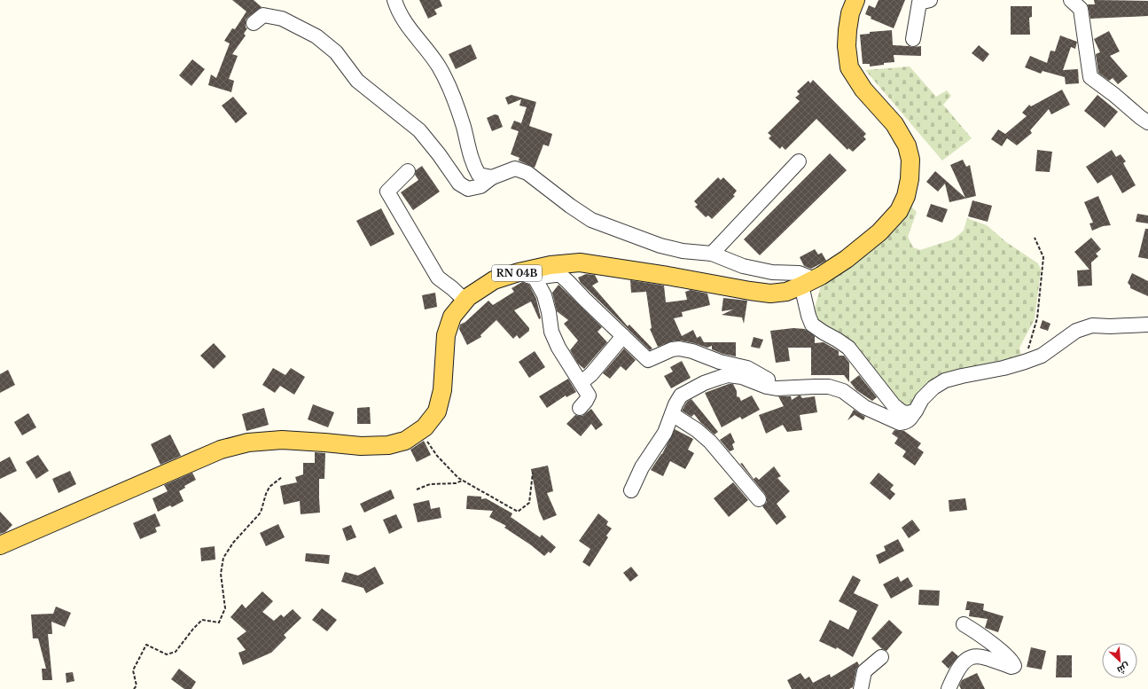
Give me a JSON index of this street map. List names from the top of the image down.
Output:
{
  "streets": {
    "main road": ["RN 04B"]
  },
  "north": "bottom right"
}
